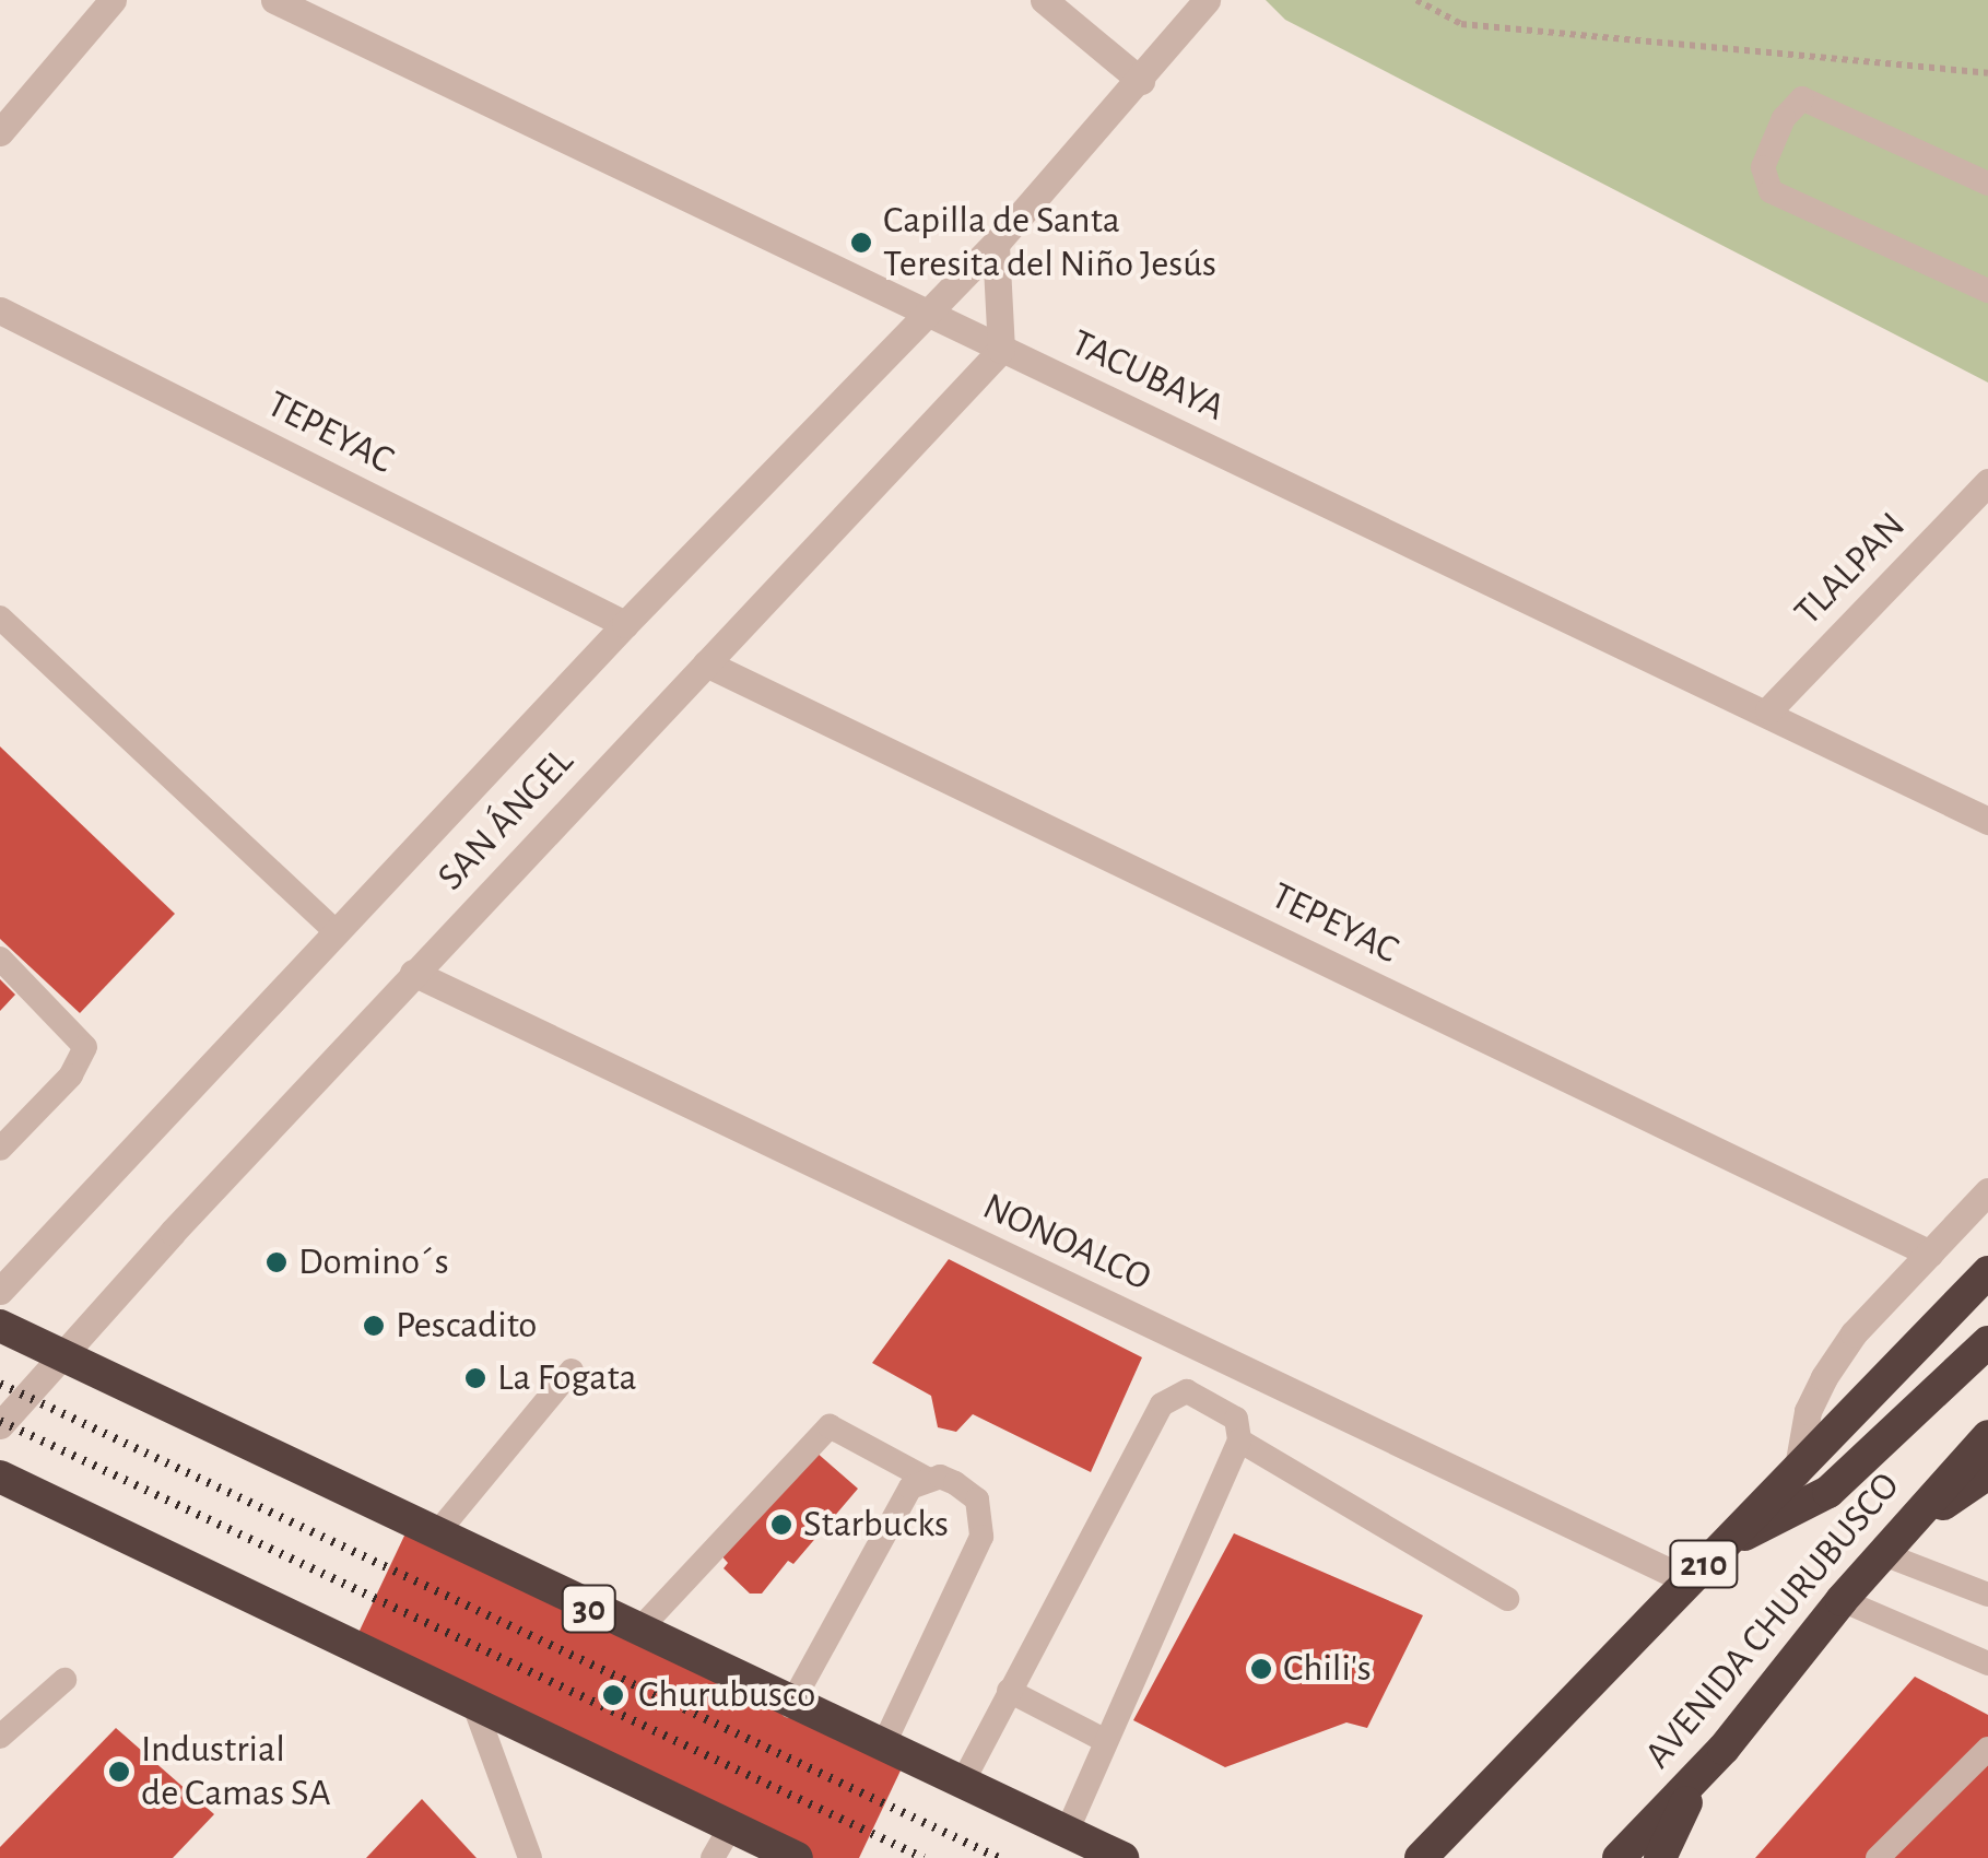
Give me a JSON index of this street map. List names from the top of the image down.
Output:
{
  "streets": {
    "highway": ["210", "30", "AVENIDA CHURUBUSCO"],
    "street": [
      "TACUBAYA",
      "TEPEYAC",
      "TLALPAN",
      "SAN ÁNGEL",
      "NONOALCO"
    ]
  },
  "crossings": [
    ["TACUBAYA", "TLALPAN"],
    ["TACUBAYA", "SAN ÁNGEL"],
    ["TEPEYAC", "SAN ÁNGEL"],
    ["SAN ÁNGEL", "NONOALCO"],
    ["SAN ÁNGEL", "30"],
    ["NONOALCO", "AVENIDA CHURUBUSCO"]
  ],
  "places": [
    "Capilla de Santa Teresita del Niño Jesús",
    "Domino´s",
    "Pescadito",
    "La Fogata",
    "Starbucks",
    "Chili's",
    "Churubusco",
    "Industrial de Camas SA"
  ]
}
